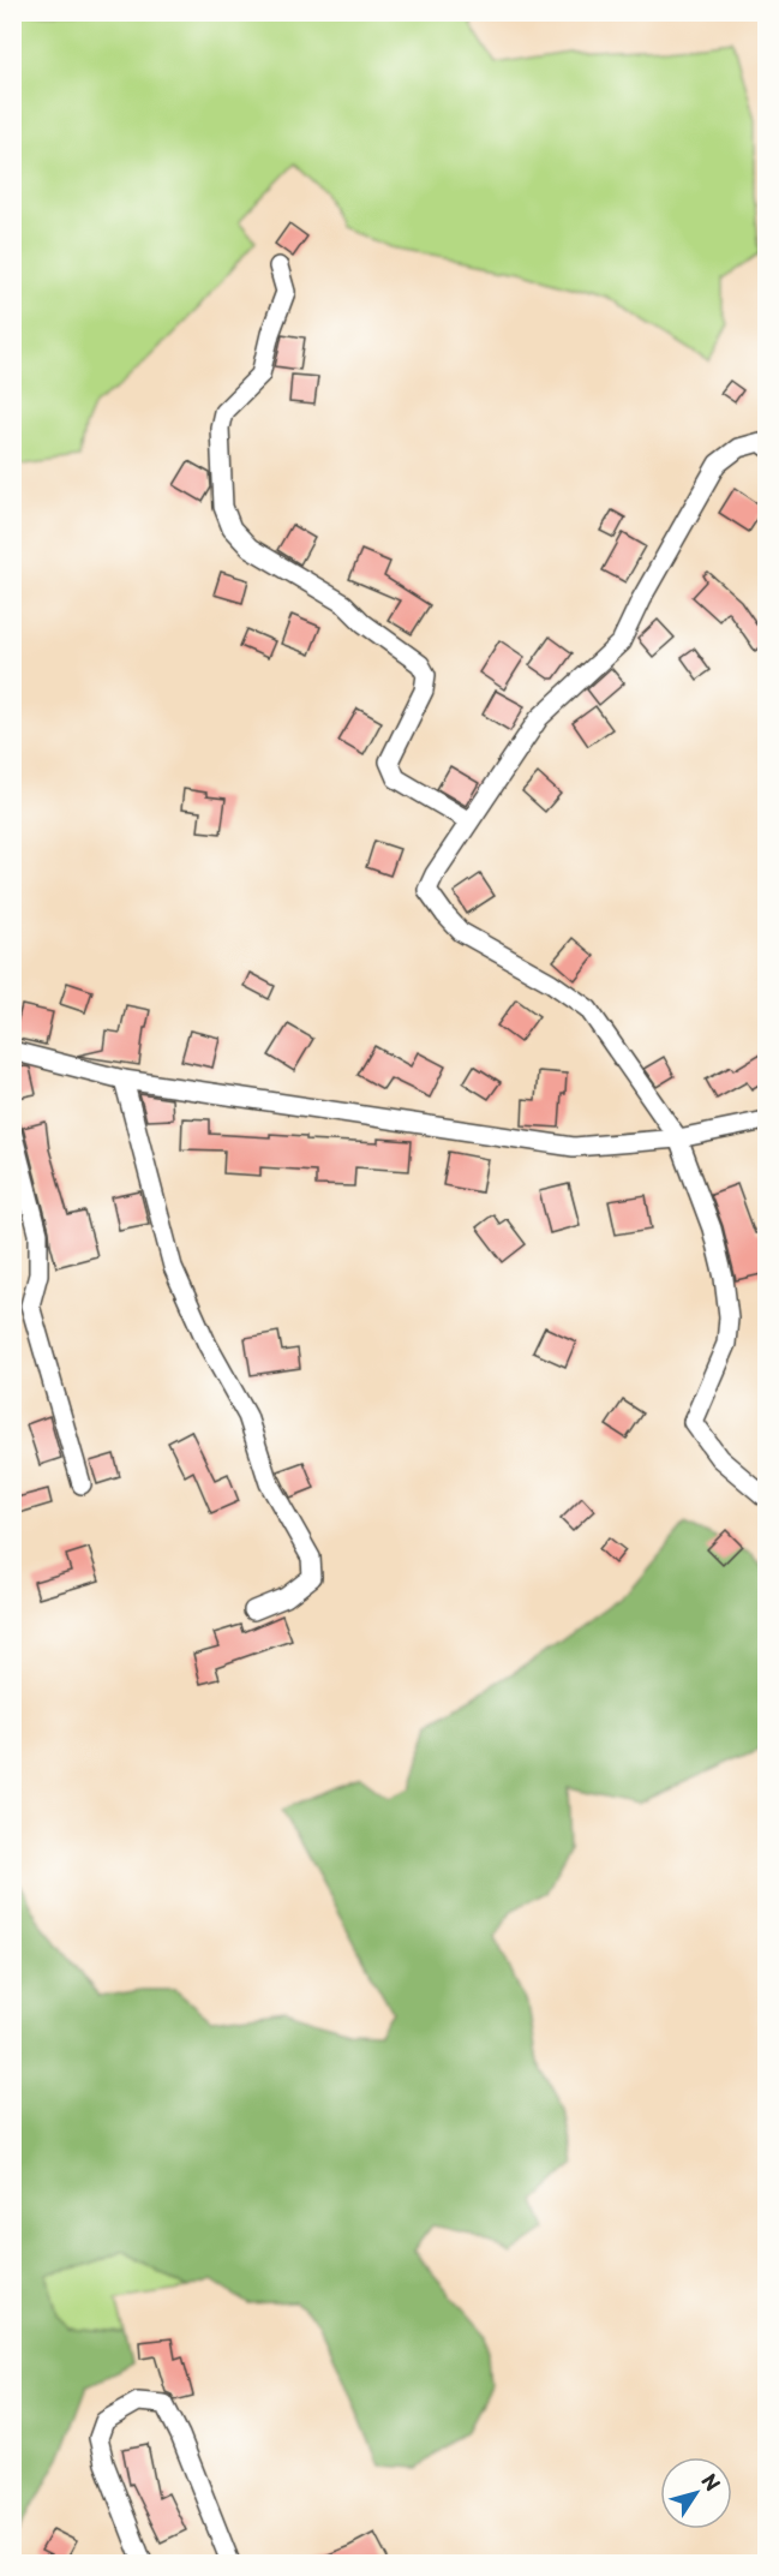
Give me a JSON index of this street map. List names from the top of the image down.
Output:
{
  "north": "top right"
}
